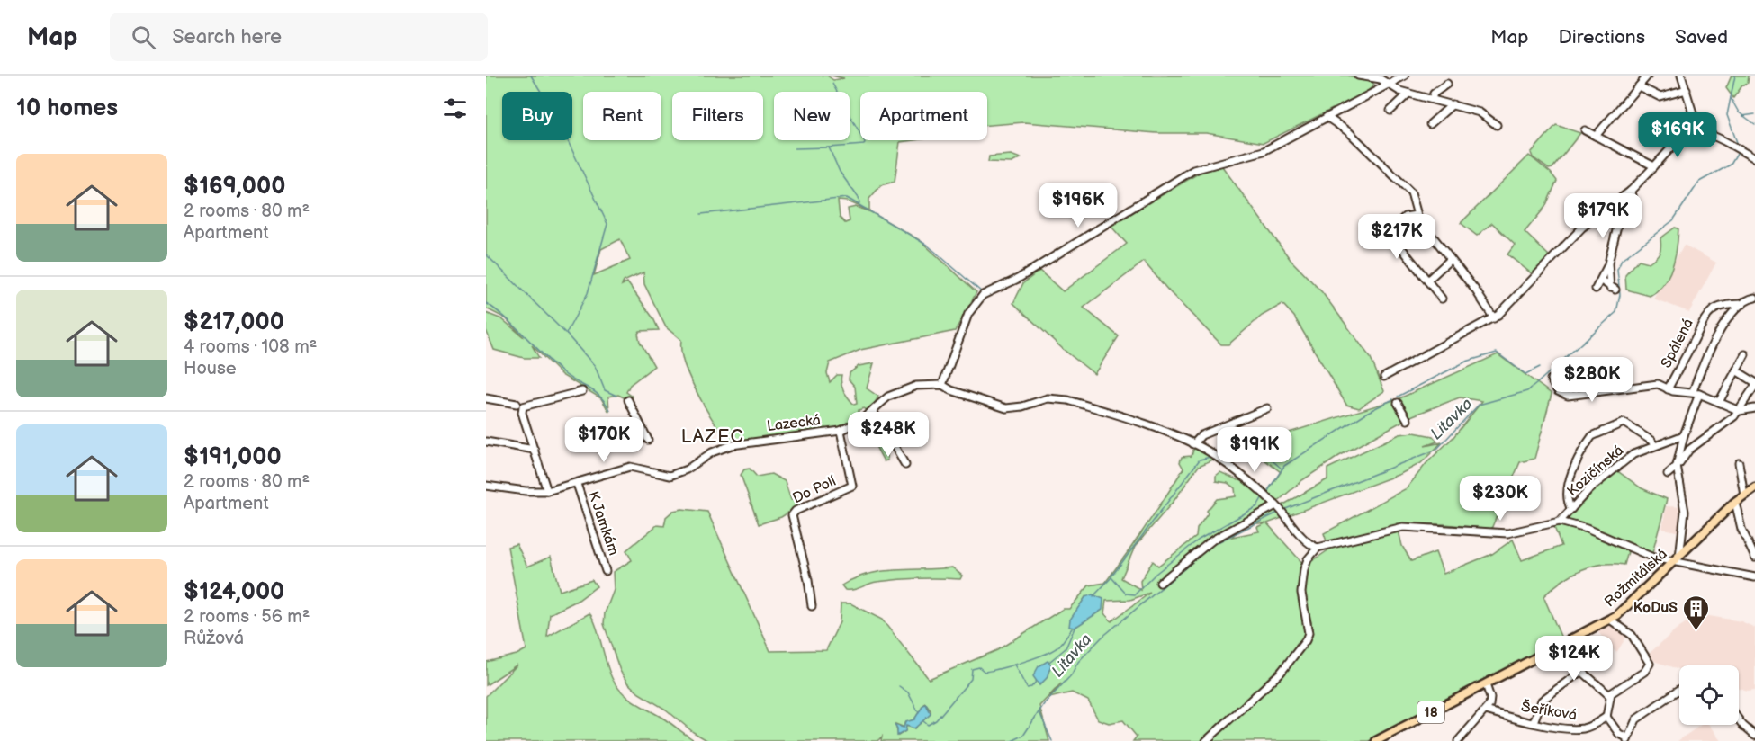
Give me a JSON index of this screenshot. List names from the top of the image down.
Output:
{
  "streets": {
    "main road": ["Rožmitálská", "18"],
    "street": [
      "Spálená",
      "Lazecká",
      "Kozičínská",
      "Do Polí",
      "K Jamkám",
      "Šeříková"
    ]
  },
  "crossings": [
    ["Lazecká", "Do Polí"],
    ["Lazecká", "K Jamkám"]
  ],
  "districts": ["LAZEC"],
  "water": ["Litavka"],
  "places": {
    "building": ["KoDuS"]
  },
  "page": {
    "header": "Map",
    "search": "Search here",
    "nav": ["Map", "Directions", "Saved"],
    "heading": "10 homes",
    "chip": [
      "Buy",
      "Rent",
      "Filters",
      "New",
      "Apartment"
    ],
    "price": [
      "$169K",
      "$196K",
      "$179K",
      "$217K",
      "$280K",
      "$248K",
      "$170K",
      "$191K",
      "$230K",
      "$124K"
    ],
    "list": [
      {
        "name": "$169,000",
        "note": "2 rooms · 80 m² · Apartment"
      },
      {
        "name": "$217,000",
        "note": "4 rooms · 108 m² · House"
      },
      {
        "name": "$191,000",
        "note": "2 rooms · 80 m² · Apartment"
      },
      {
        "name": "$124,000",
        "note": "2 rooms · 56 m² · Růžová"
      }
    ]
  }
}
